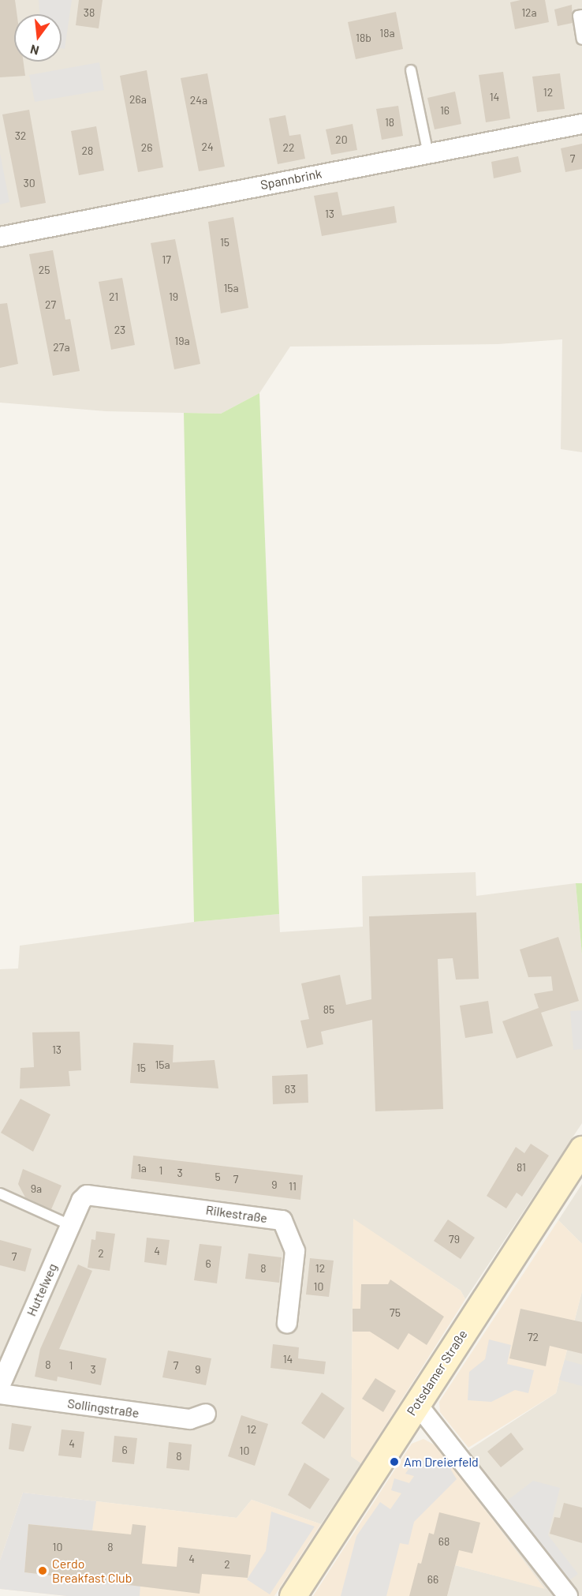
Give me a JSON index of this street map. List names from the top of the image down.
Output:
{
  "streets": {
    "street": [
      "Spannbrink",
      "Rilkestraße",
      "Huttelweg",
      "Potsdamer Straße",
      "Sollingstraße"
    ]
  },
  "crossings": [
    ["Rilkestraße", "Huttelweg"]
  ],
  "places": ["Am Dreierfeld", "Cerdo Breakfast Club"],
  "house_numbers": [
    "38",
    "12a",
    "18a",
    "18b",
    "12",
    "14",
    "26a",
    "24a",
    "16",
    "18",
    "32",
    "20",
    "24",
    "26",
    "22",
    "28",
    "7",
    "30",
    "13",
    "15",
    "17",
    "25",
    "15a",
    "21",
    "19",
    "27",
    "23",
    "19a",
    "27a",
    "85",
    "13",
    "15a",
    "15",
    "83",
    "81",
    "1a",
    "1",
    "3",
    "5",
    "7",
    "9",
    "11",
    "9a",
    "79",
    "4",
    "2",
    "7",
    "6",
    "8",
    "12",
    "10",
    "75",
    "72",
    "14",
    "8",
    "1",
    "7",
    "3",
    "9",
    "12",
    "4",
    "6",
    "10",
    "8",
    "68",
    "10",
    "8",
    "4",
    "2",
    "66"
  ],
  "north": "bottom"
}
